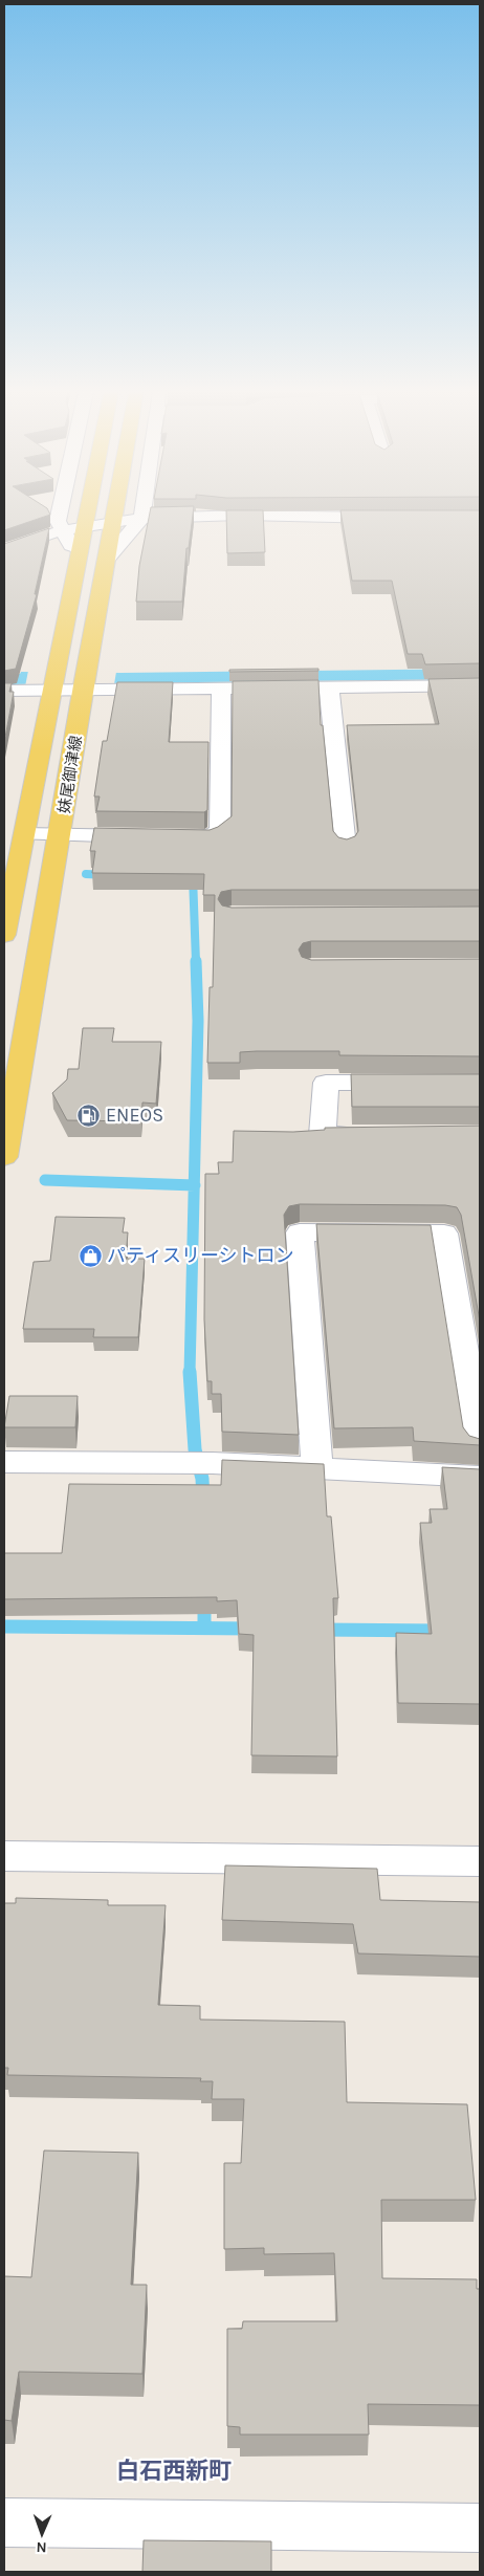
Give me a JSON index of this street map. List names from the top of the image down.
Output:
{
  "streets": {
    "main road": ["妹尾御津線"]
  },
  "districts": ["白石西新町"],
  "places": {
    "fuel station": ["ENEOS"],
    "shop": ["パティスリーシトロン"]
  },
  "north": "bottom"
}
